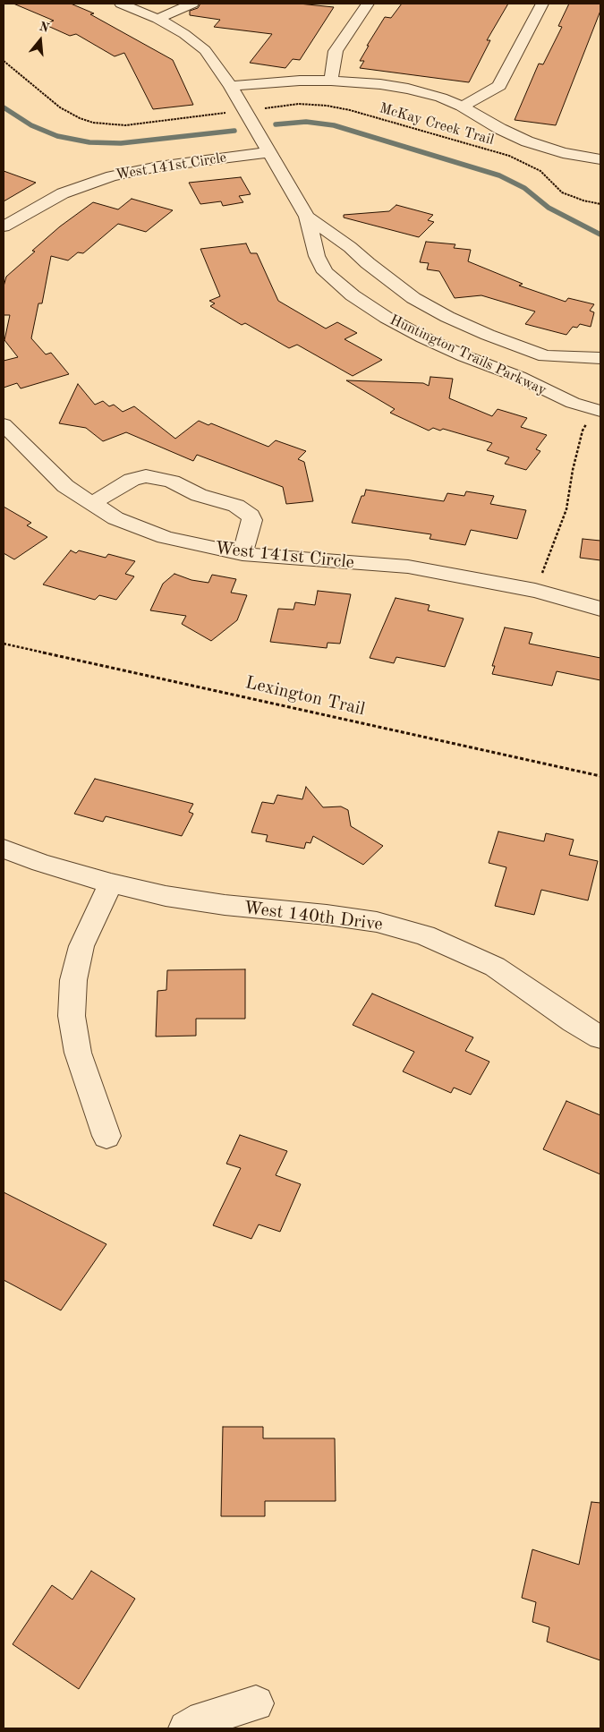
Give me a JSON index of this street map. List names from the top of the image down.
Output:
{
  "streets": {
    "street": ["West 141st Circle", "Huntington Trails Parkway", "West 140th Drive"],
    "path": ["McKay Creek Trail", "Lexington Trail"]
  },
  "crossings": [
    ["West 141st Circle", "Huntington Trails Parkway"]
  ],
  "north": "top"
}
